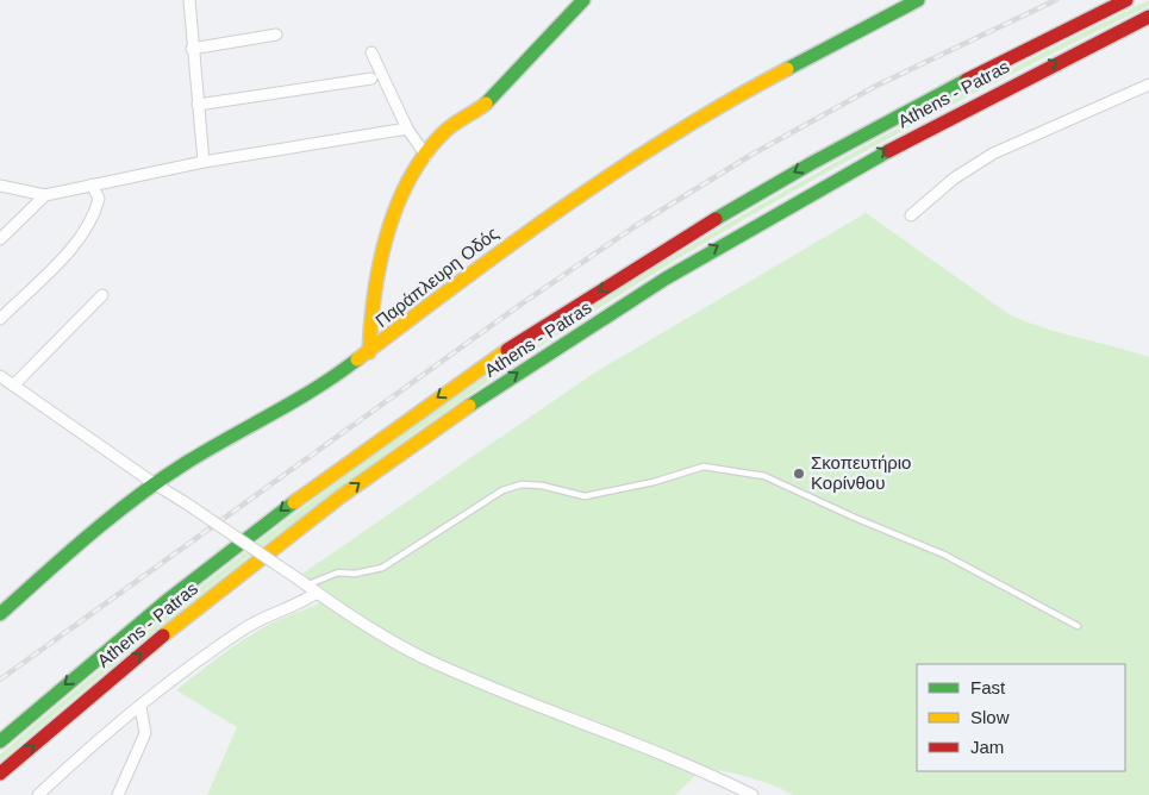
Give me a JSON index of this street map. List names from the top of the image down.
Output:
{
  "streets": {
    "main road": ["Athens - Patras", "Παράπλευρη Οδός"]
  },
  "places": ["Σκοπευτήριο Κορίνθου"],
  "legend": ["Fast", "Slow", "Jam"]
}
